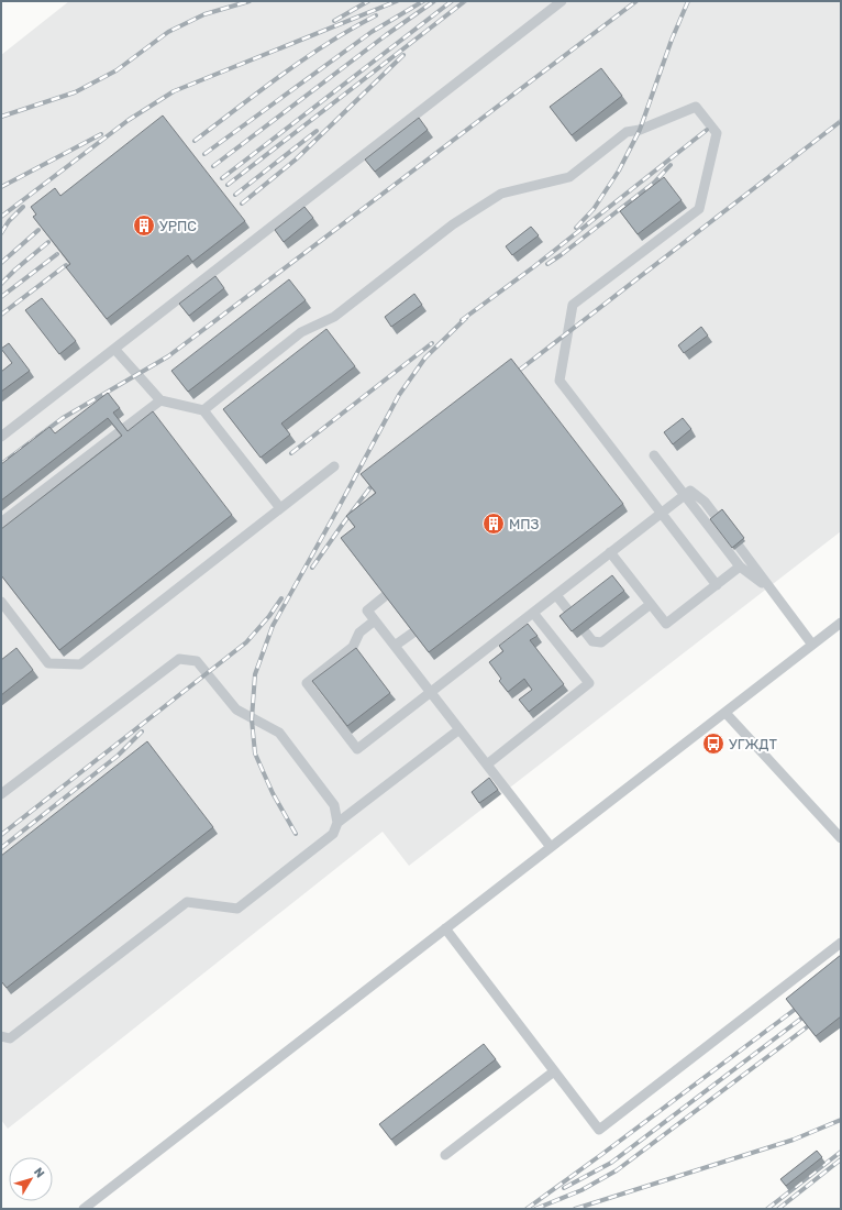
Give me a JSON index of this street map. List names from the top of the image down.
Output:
{
  "places": {
    "building": ["УРПС", "МПЗ"],
    "bus stop": ["УГЖДТ"]
  },
  "north": "top right"
}
